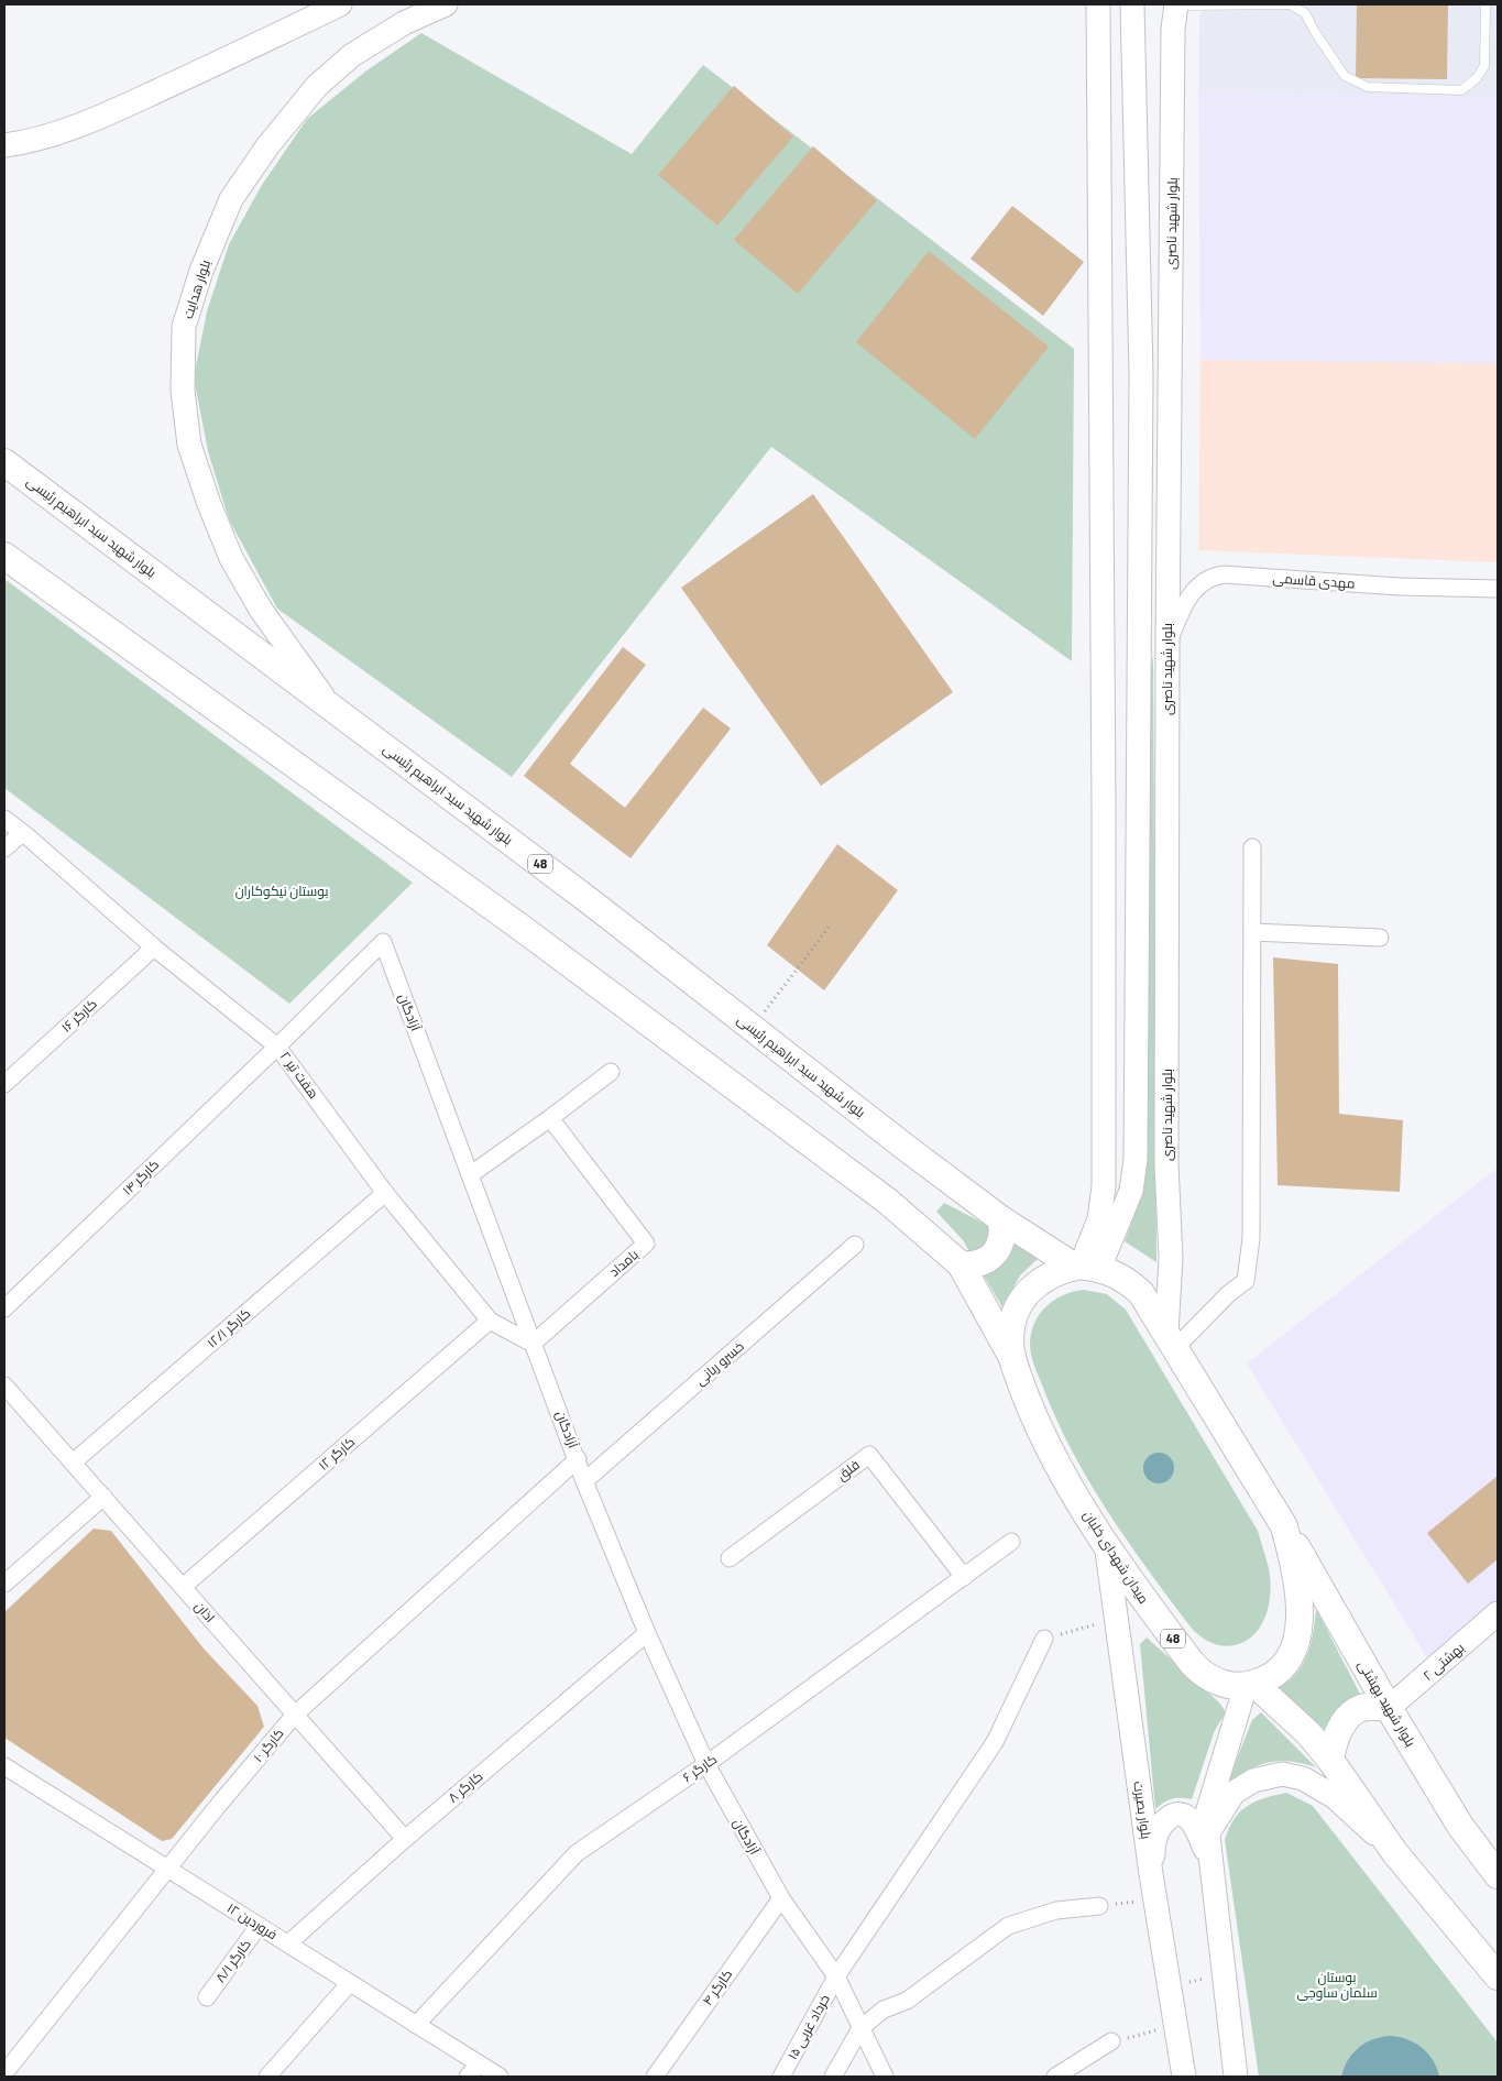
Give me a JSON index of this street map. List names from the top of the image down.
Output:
{
  "streets": {
    "main road": [
      "بلوار شهید ناصری",
      "بلوار هدایت",
      "بلوار شهید سید ابراهیم رئیسی",
      "48",
      "میدان شهدای خلبان",
      "بهشتی ۲",
      "بلوار شهید بهشتی",
      "بلوار بصیرت"
    ],
    "street": [
      "مهدی قاسمی",
      "آزادگان",
      "کارگر ۱۶",
      "هفت تیر ۲",
      "کارگر ۱۴",
      "بامداد",
      "کارگر ۱۲/۱",
      "خسرو ربانی",
      "کارگر ۱۲",
      "فلق",
      "اذان",
      "کارگر ۱۰",
      "کارگر ۶",
      "کارگر ۸",
      "۱۲ فروردین",
      "کارگر ۸/۱",
      "کارگر ۴",
      "۱۵ خرداد غربی"
    ]
  },
  "crossings": [
    ["بلوار شهید ناصری", "بلوار شهید سید ابراهیم رئیسی"],
    ["بلوار شهید ناصری", "مهدی قاسمی"],
    ["بلوار شهید ناصری", "48"],
    ["بلوار شهید ناصری", "میدان شهدای خلبان"],
    ["بلوار هدایت", "بلوار شهید سید ابراهیم رئیسی"],
    ["بلوار شهید سید ابراهیم رئیسی", "48"],
    ["بلوار شهید سید ابراهیم رئیسی", "میدان شهدای خلبان"],
    ["48", "میدان شهدای خلبان"],
    ["48", "بلوار شهید بهشتی"],
    ["آزادگان", "هفت تیر ۲"],
    ["آزادگان", "کارگر ۱۴"],
    ["آزادگان", "بامداد"],
    ["آزادگان", "خسرو ربانی"],
    ["آزادگان", "کارگر ۱۰"],
    ["آزادگان", "کارگر ۶"],
    ["آزادگان", "کارگر ۸"],
    ["آزادگان", "کارگر ۴"],
    ["آزادگان", "۱۵ خرداد غربی"],
    ["کارگر ۱۶", "هفت تیر ۲"],
    ["هفت تیر ۲", "کارگر ۱۴"],
    ["هفت تیر ۲", "بامداد"],
    ["هفت تیر ۲", "کارگر ۱۲/۱"],
    ["هفت تیر ۲", "کارگر ۱۲"],
    ["کارگر ۱۲/۱", "اذان"],
    ["کارگر ۱۲", "اذان"],
    ["فلق", "کارگر ۶"],
    ["میدان شهدای خلبان", "بلوار بصیرت"],
    ["اذان", "کارگر ۱۰"],
    ["اذان", "کارگر ۸"],
    ["بهشتی ۲", "بلوار شهید بهشتی"],
    ["کارگر ۱۰", "۱۲ فروردین"],
    ["کارگر ۶", "۱۲ فروردین"],
    ["کارگر ۸", "۱۲ فروردین"],
    ["۱۲ فروردین", "کارگر ۸/۱"]
  ],
  "parks": ["بوستان نیکوکاران", "بوستان سلمان ساوجی"]
}
